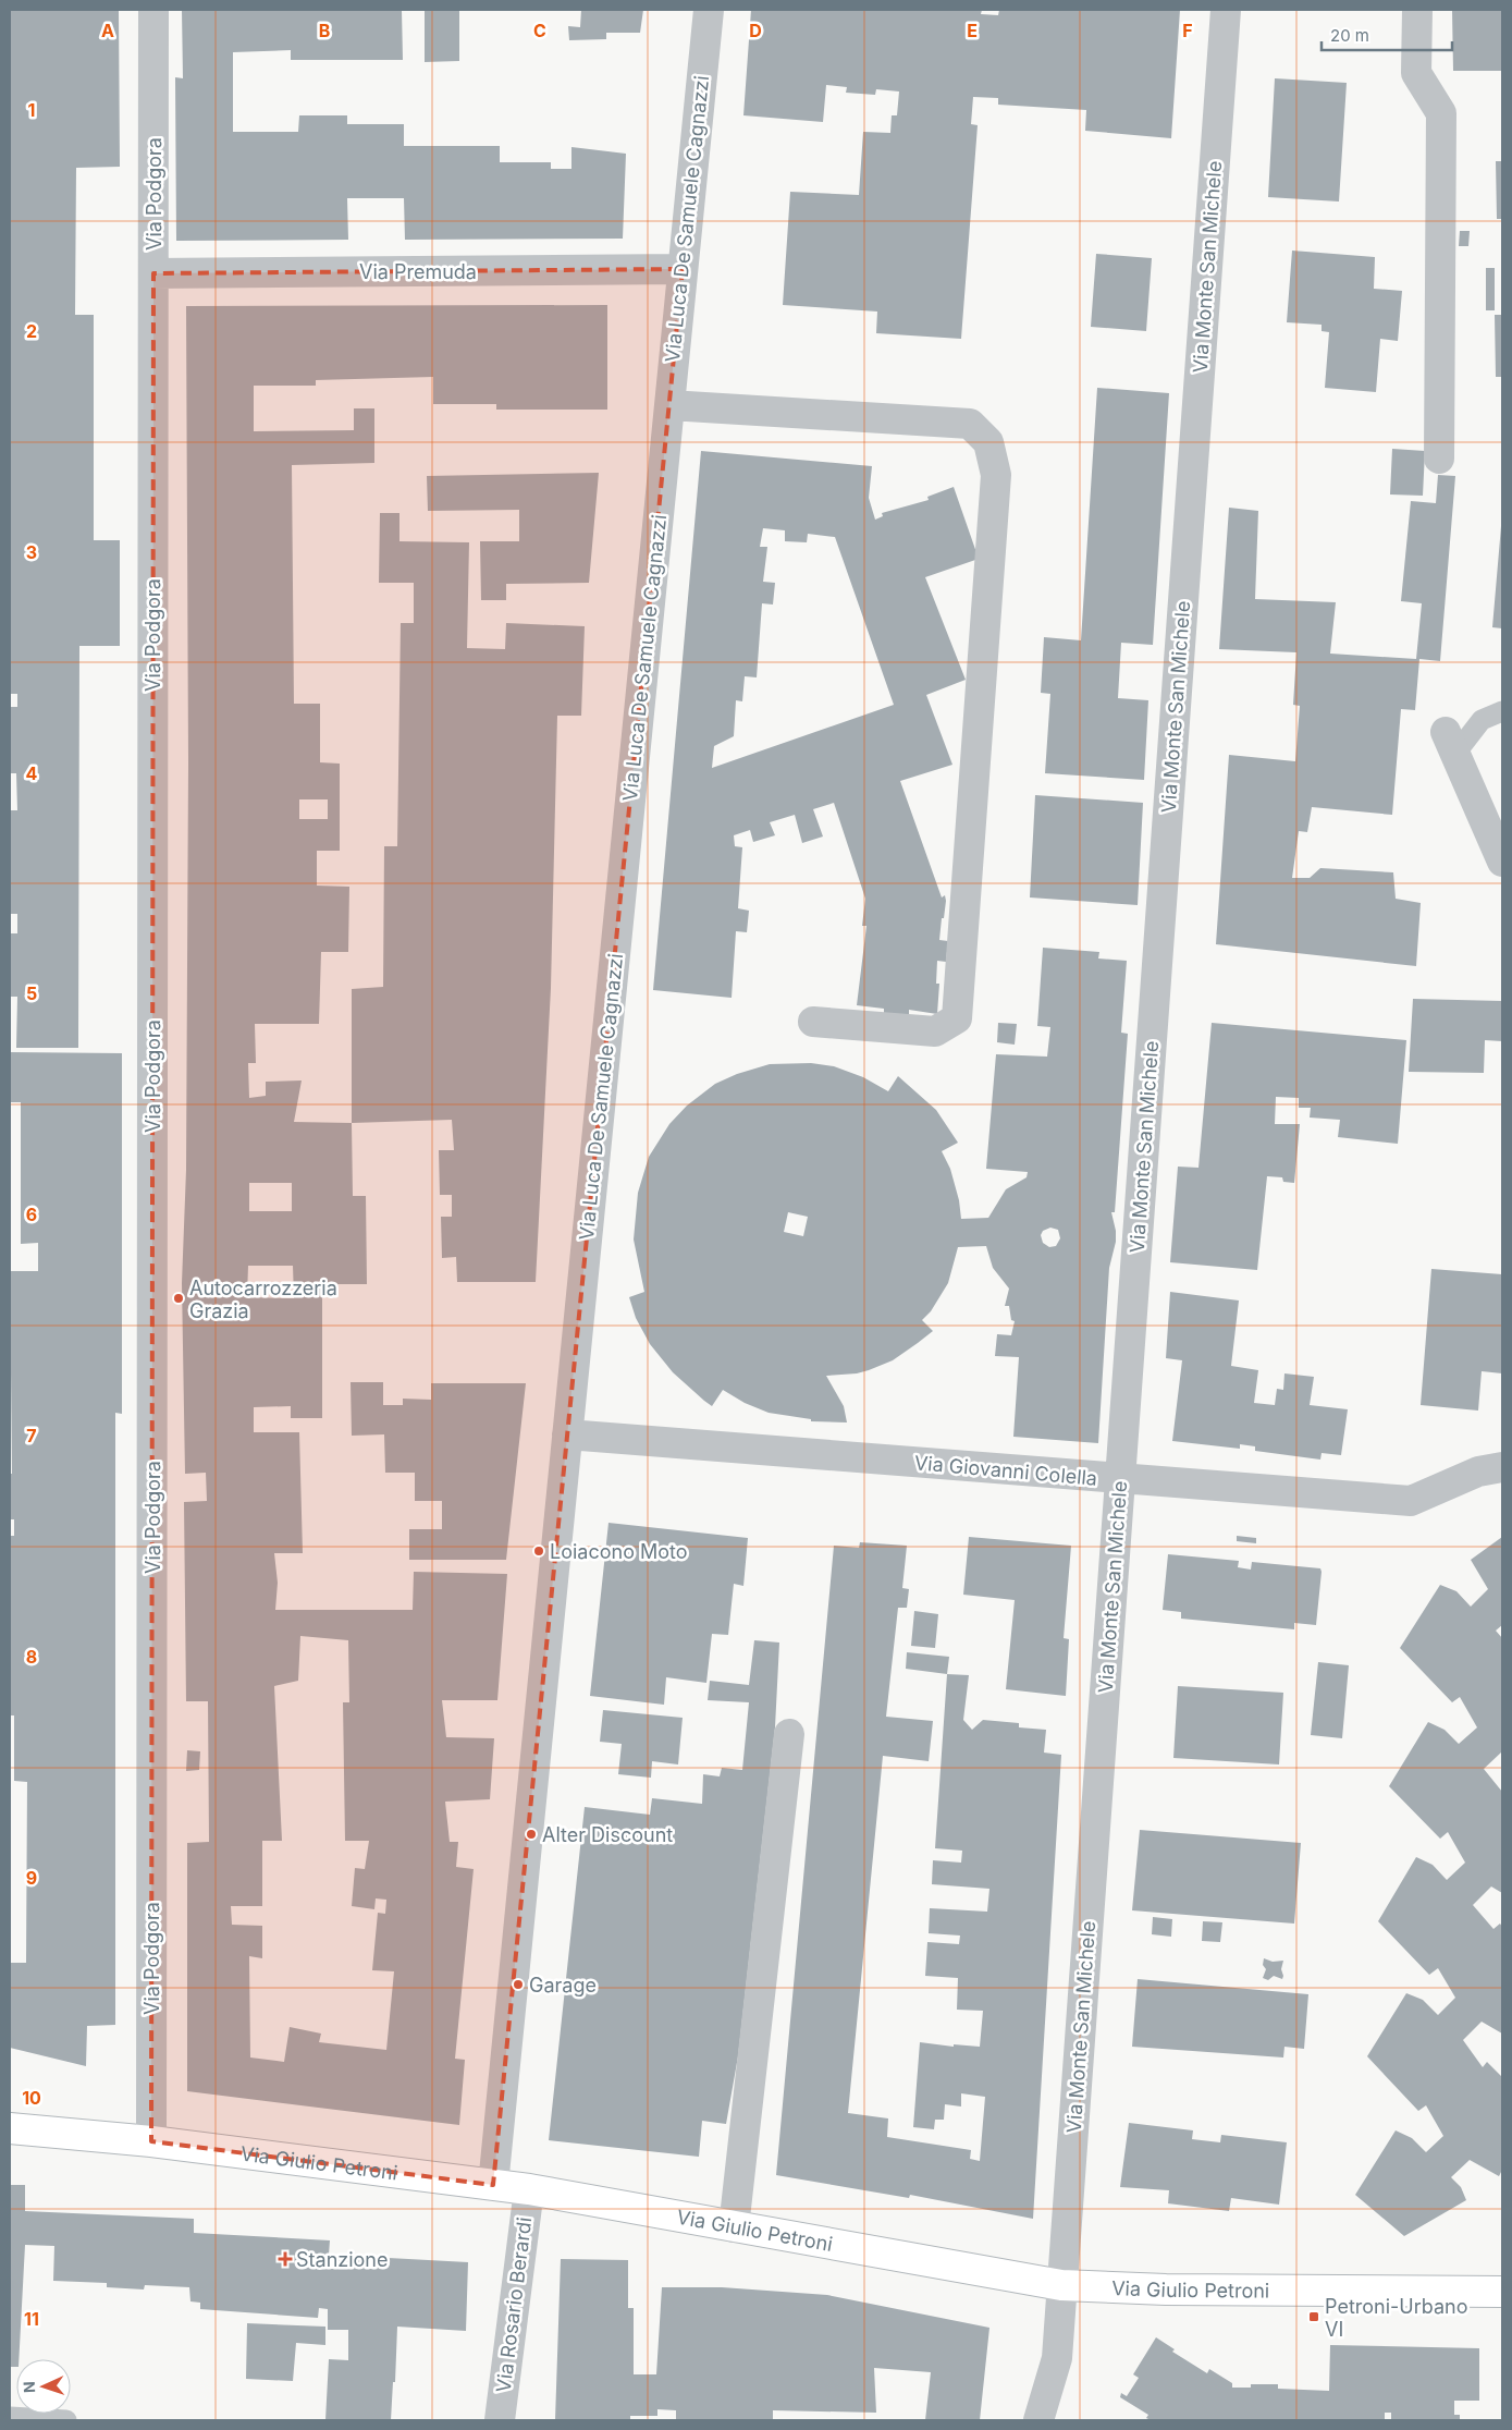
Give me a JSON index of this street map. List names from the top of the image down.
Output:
{
  "streets": {
    "street": [
      "Via Podgora",
      "Via Luca De Samuele Cagnazzi",
      "Via Monte San Michele",
      "Via Premuda",
      "Via Giovanni Colella",
      "Via Giulio Petroni",
      "Via Rosario Berardi"
    ]
  },
  "crossings": [
    ["Via Podgora", "Via Premuda"],
    ["Via Podgora", "Via Giulio Petroni"],
    ["Via Luca De Samuele Cagnazzi", "Via Premuda"],
    ["Via Luca De Samuele Cagnazzi", "Via Giovanni Colella"],
    ["Via Luca De Samuele Cagnazzi", "Via Giulio Petroni"],
    ["Via Monte San Michele", "Via Giovanni Colella"],
    ["Via Monte San Michele", "Via Giulio Petroni"],
    ["Via Giulio Petroni", "Via Rosario Berardi"]
  ],
  "places": {
    "other": [
      "Autocarrozzeria Grazia",
      "Loiacono Moto",
      "Alter Discount",
      "Garage"
    ],
    "health": ["Stanzione"],
    "transit": ["Petroni-Urbano VI"]
  },
  "scale_bar": "20 m",
  "north": "left",
  "grid": {
    "columns": [
      "A",
      "B",
      "C",
      "D",
      "E",
      "F"
    ],
    "rows": [
      "1",
      "2",
      "3",
      "4",
      "5",
      "6",
      "7",
      "8",
      "9",
      "10",
      "11"
    ]
  }
}
